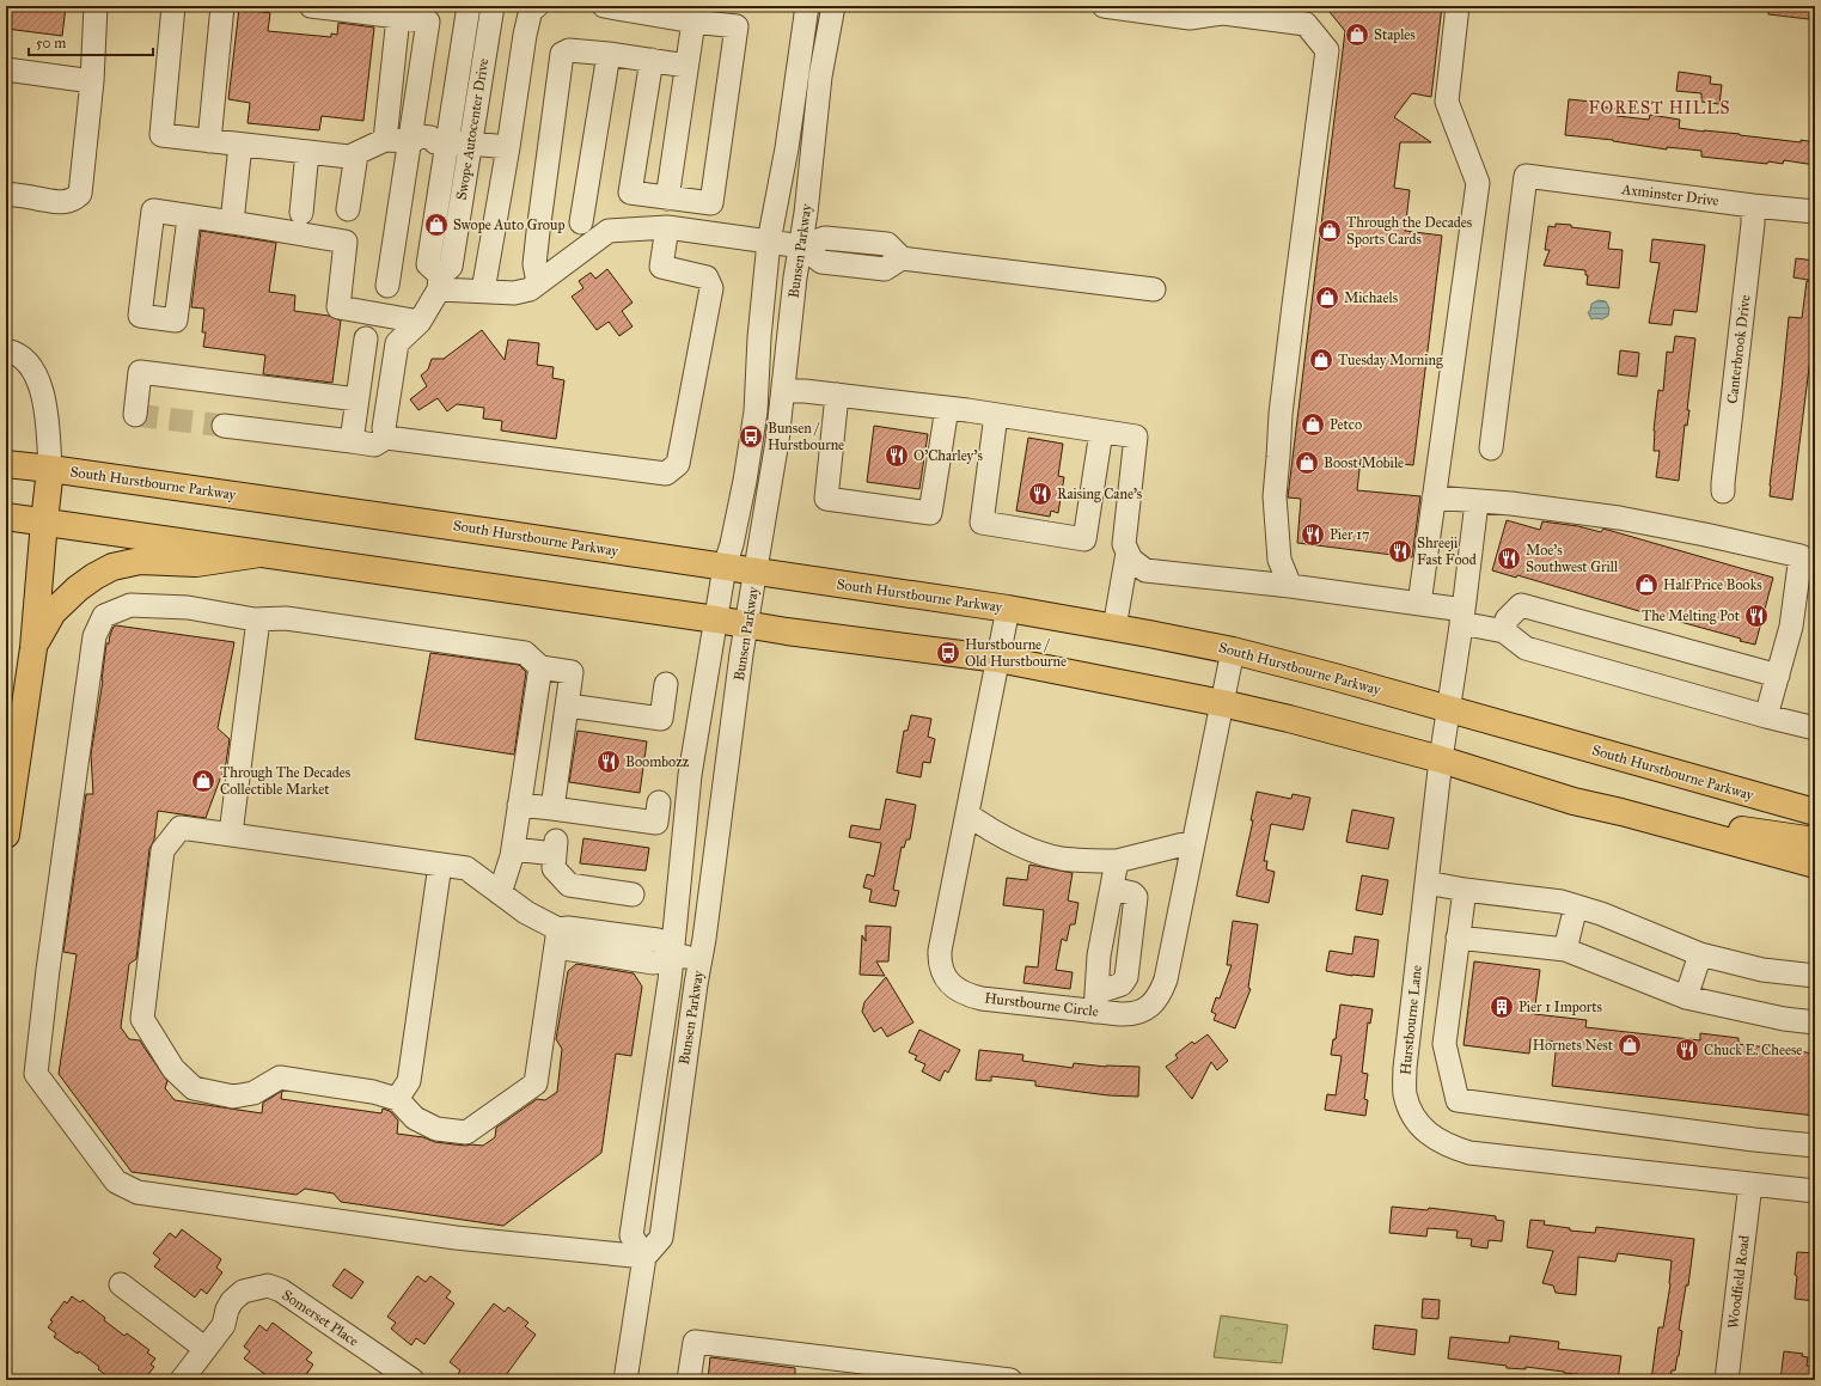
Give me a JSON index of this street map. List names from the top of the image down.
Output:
{
  "streets": {
    "main road": ["South Hurstbourne Parkway"],
    "street": [
      "Swope Autocenter Drive",
      "Axminster Drive",
      "Bunsen Parkway",
      "Canterbrook Drive",
      "Hurstbourne Circle",
      "Hurstbourne Lane",
      "Woodfield Road",
      "Somerset Place"
    ]
  },
  "crossings": [
    ["Axminster Drive", "Canterbrook Drive"],
    ["Bunsen Parkway", "South Hurstbourne Parkway"],
    ["South Hurstbourne Parkway", "Hurstbourne Circle"],
    ["South Hurstbourne Parkway", "Hurstbourne Lane"],
    ["Hurstbourne Lane", "Woodfield Road"]
  ],
  "districts": ["FOREST HILLS"],
  "places": {
    "shop": [
      "Staples",
      "Swope Auto Group",
      "Through the Decades Sports Cards",
      "Michaels",
      "Tuesday Morning",
      "Petco",
      "Boost Mobile",
      "Half Price Books",
      "Through The Decades Collectible Market",
      "Hornets Nest"
    ],
    "bus stop": ["Bunsen / Hurstbourne", "Hurstbourne / Old Hurstbourne"],
    "restaurant": [
      "O'Charley's",
      "Raising Cane's",
      "Pier 17",
      "Shreeji Fast Food",
      "Moe's Southwest Grill",
      "The Melting Pot",
      "Boombozz",
      "Chuck E. Cheese"
    ],
    "building": ["Pier 1 Imports"]
  },
  "scale_bar": "50 m"
}
